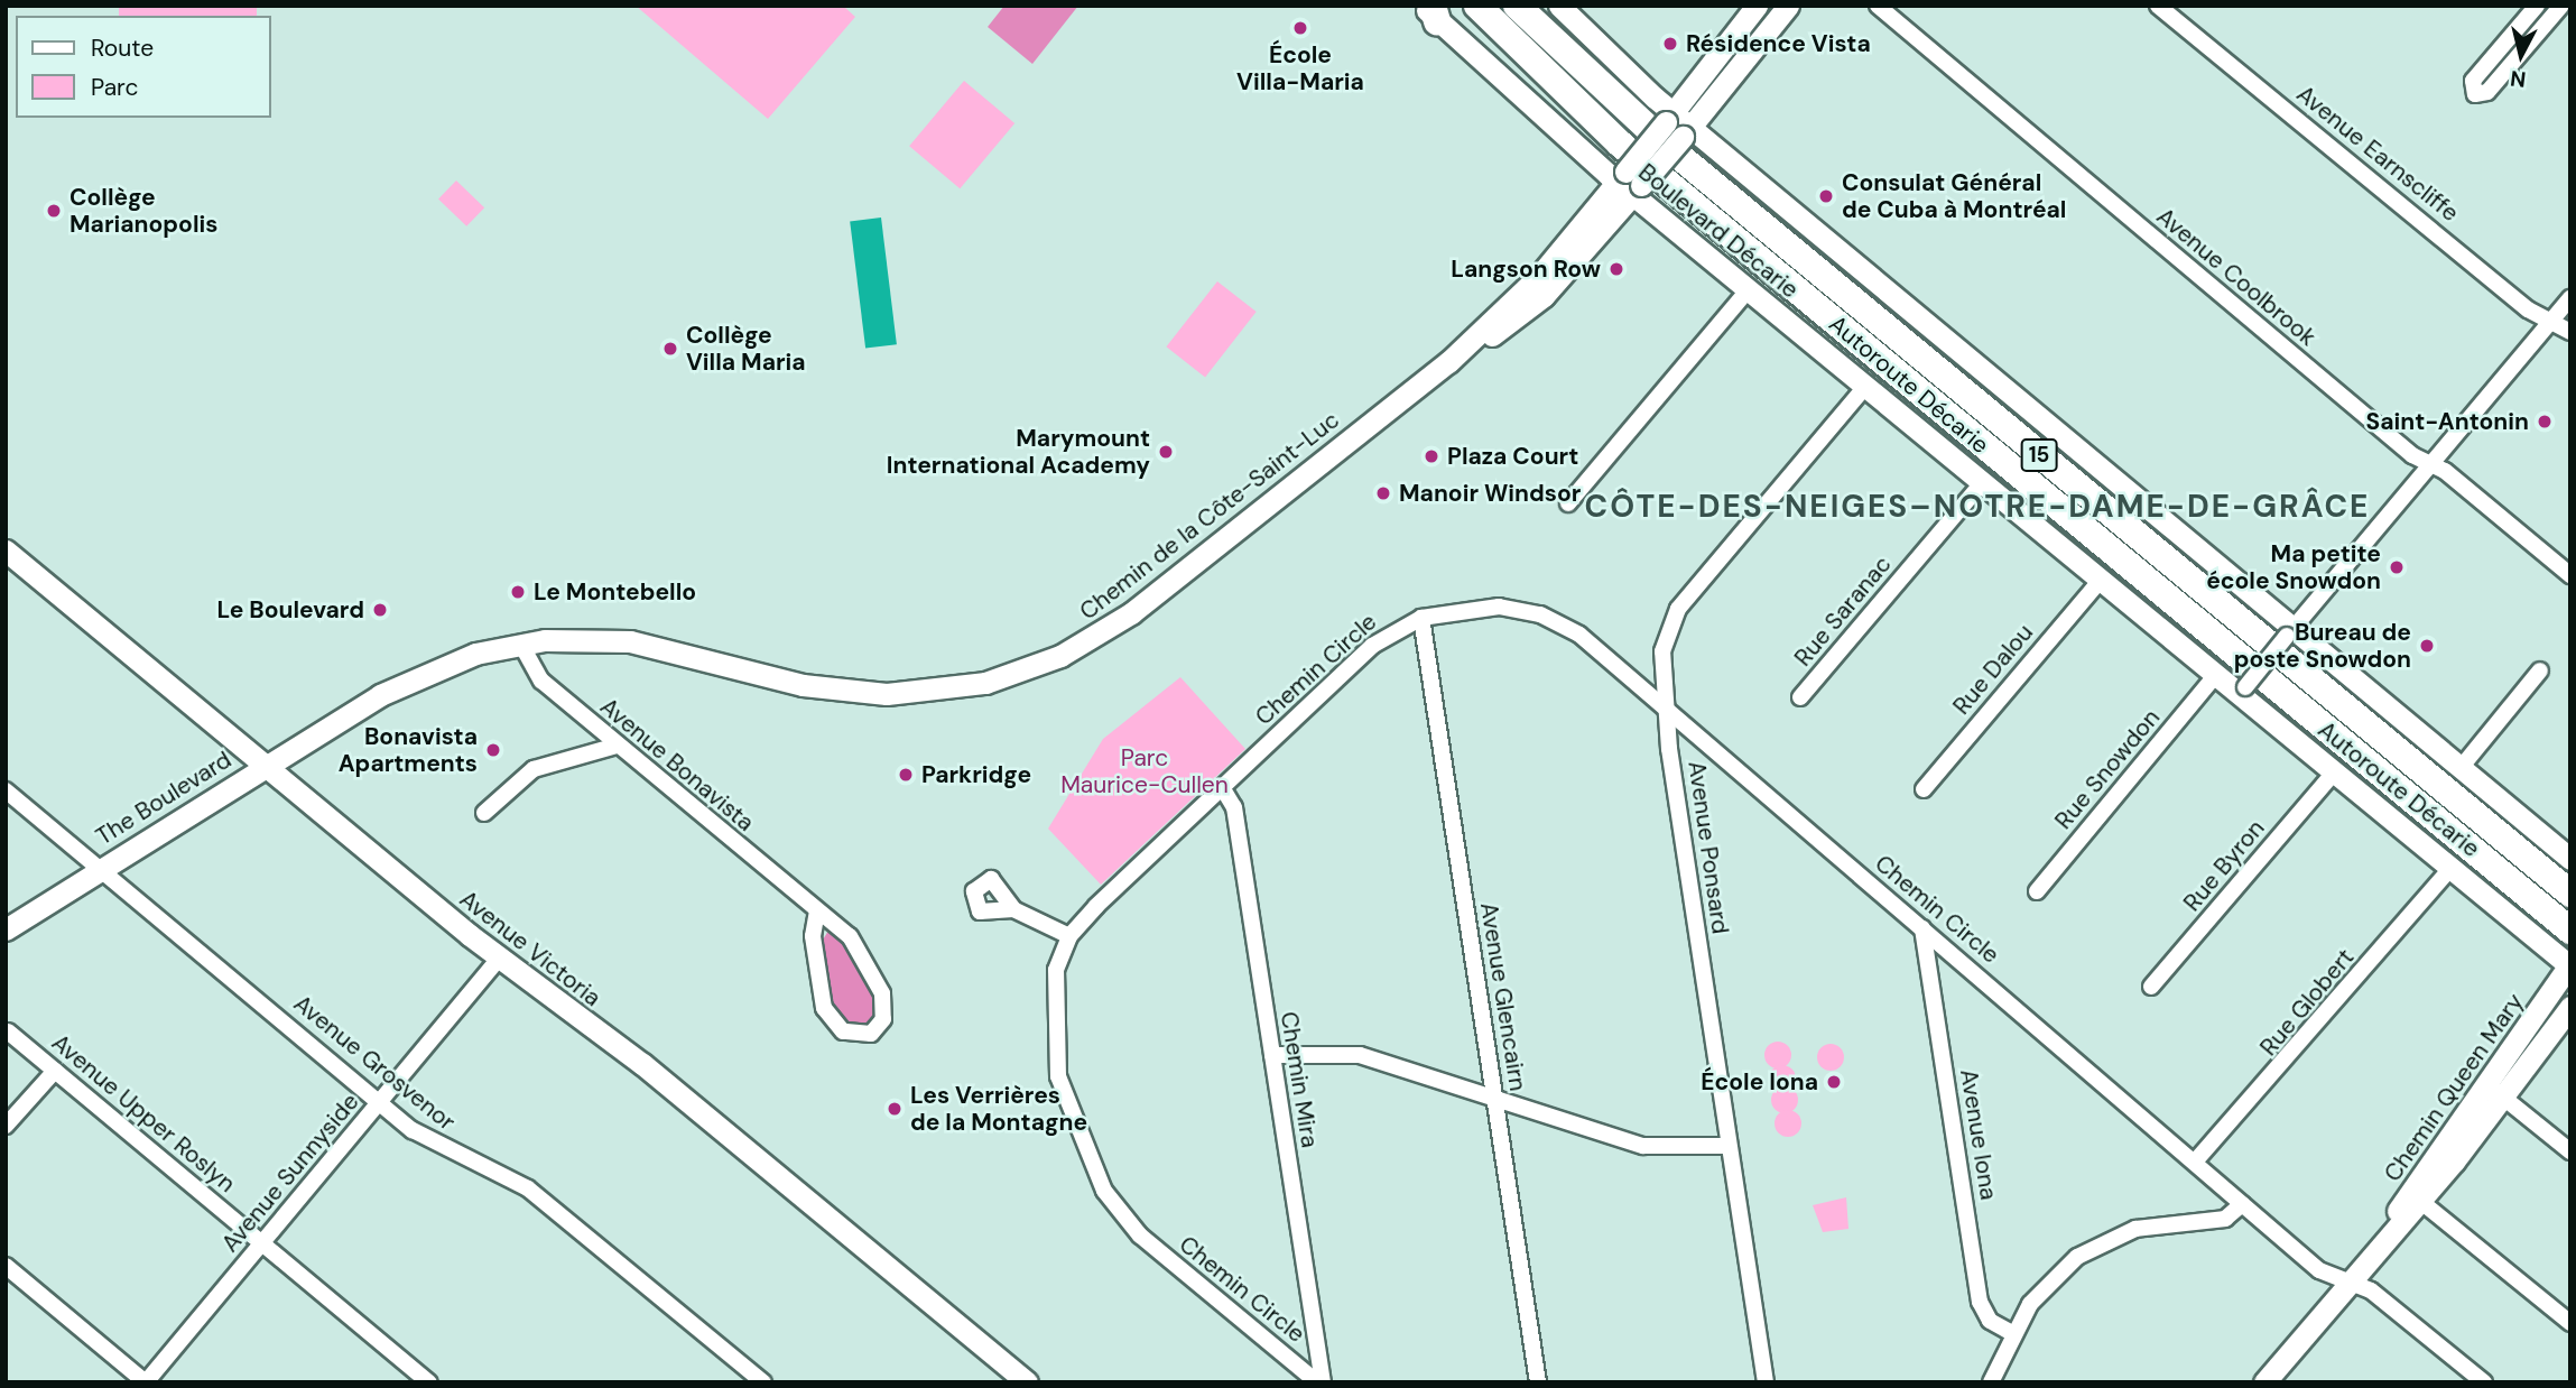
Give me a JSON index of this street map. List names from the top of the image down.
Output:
{
  "streets": {
    "highway": ["Autoroute Décarie", "15"],
    "main road": [
      "Boulevard Décarie",
      "Chemin de la Côte-Saint-Luc",
      "The Boulevard",
      "Avenue Victoria",
      "Chemin Queen Mary"
    ],
    "street": [
      "Avenue Earnscliffe",
      "Avenue Coolbrook",
      "Rue Saranac",
      "Chemin Circle",
      "Rue Dalou",
      "Avenue Bonavista",
      "Rue Snowdon",
      "Avenue Ponsard",
      "Rue Byron",
      "Avenue Glencairn",
      "Rue Globert",
      "Avenue Grosvenor",
      "Chemin Mira",
      "Avenue Upper Roslyn",
      "Avenue Iona",
      "Avenue Sunnyside"
    ]
  },
  "crossings": [
    ["Boulevard Décarie", "Chemin de la Côte-Saint-Luc"],
    ["Boulevard Décarie", "Rue Saranac"],
    ["Boulevard Décarie", "Rue Dalou"],
    ["Boulevard Décarie", "Rue Snowdon"],
    ["Boulevard Décarie", "Avenue Ponsard"],
    ["Boulevard Décarie", "Rue Byron"],
    ["Boulevard Décarie", "Rue Globert"],
    ["Boulevard Décarie", "Chemin Queen Mary"],
    ["Chemin de la Côte-Saint-Luc", "Avenue Bonavista"],
    ["Chemin de la Côte-Saint-Luc", "The Boulevard"],
    ["Chemin Circle", "Avenue Ponsard"],
    ["Chemin Circle", "Avenue Glencairn"],
    ["Chemin Circle", "Rue Globert"],
    ["Chemin Circle", "Chemin Mira"],
    ["Chemin Circle", "Chemin Queen Mary"],
    ["Chemin Circle", "Avenue Iona"],
    ["The Boulevard", "Avenue Victoria"],
    ["The Boulevard", "Avenue Grosvenor"],
    ["Avenue Victoria", "Avenue Sunnyside"],
    ["Avenue Grosvenor", "Avenue Sunnyside"],
    ["Avenue Upper Roslyn", "Avenue Sunnyside"]
  ],
  "districts": ["CÔTE-DES-NEIGES–NOTRE-DAME-DE-GRÂCE"],
  "parks": ["Parc Maurice-Cullen"],
  "places": [
    "École Villa-Maria",
    "Résidence Vista",
    "Consulat Général de Cuba à Montréal",
    "Collège Marianopolis",
    "Langson Row",
    "Collège Villa Maria",
    "Saint-Antonin",
    "Marymount International Academy",
    "Plaza Court",
    "Manoir Windsor",
    "Ma petite école Snowdon",
    "Le Montebello",
    "Le Boulevard",
    "Bureau de poste Snowdon",
    "Bonavista Apartments",
    "Parkridge",
    "École Iona",
    "Les Verrières de la Montagne"
  ],
  "legend": ["Route", "Parc"],
  "north": "bottom"
}
